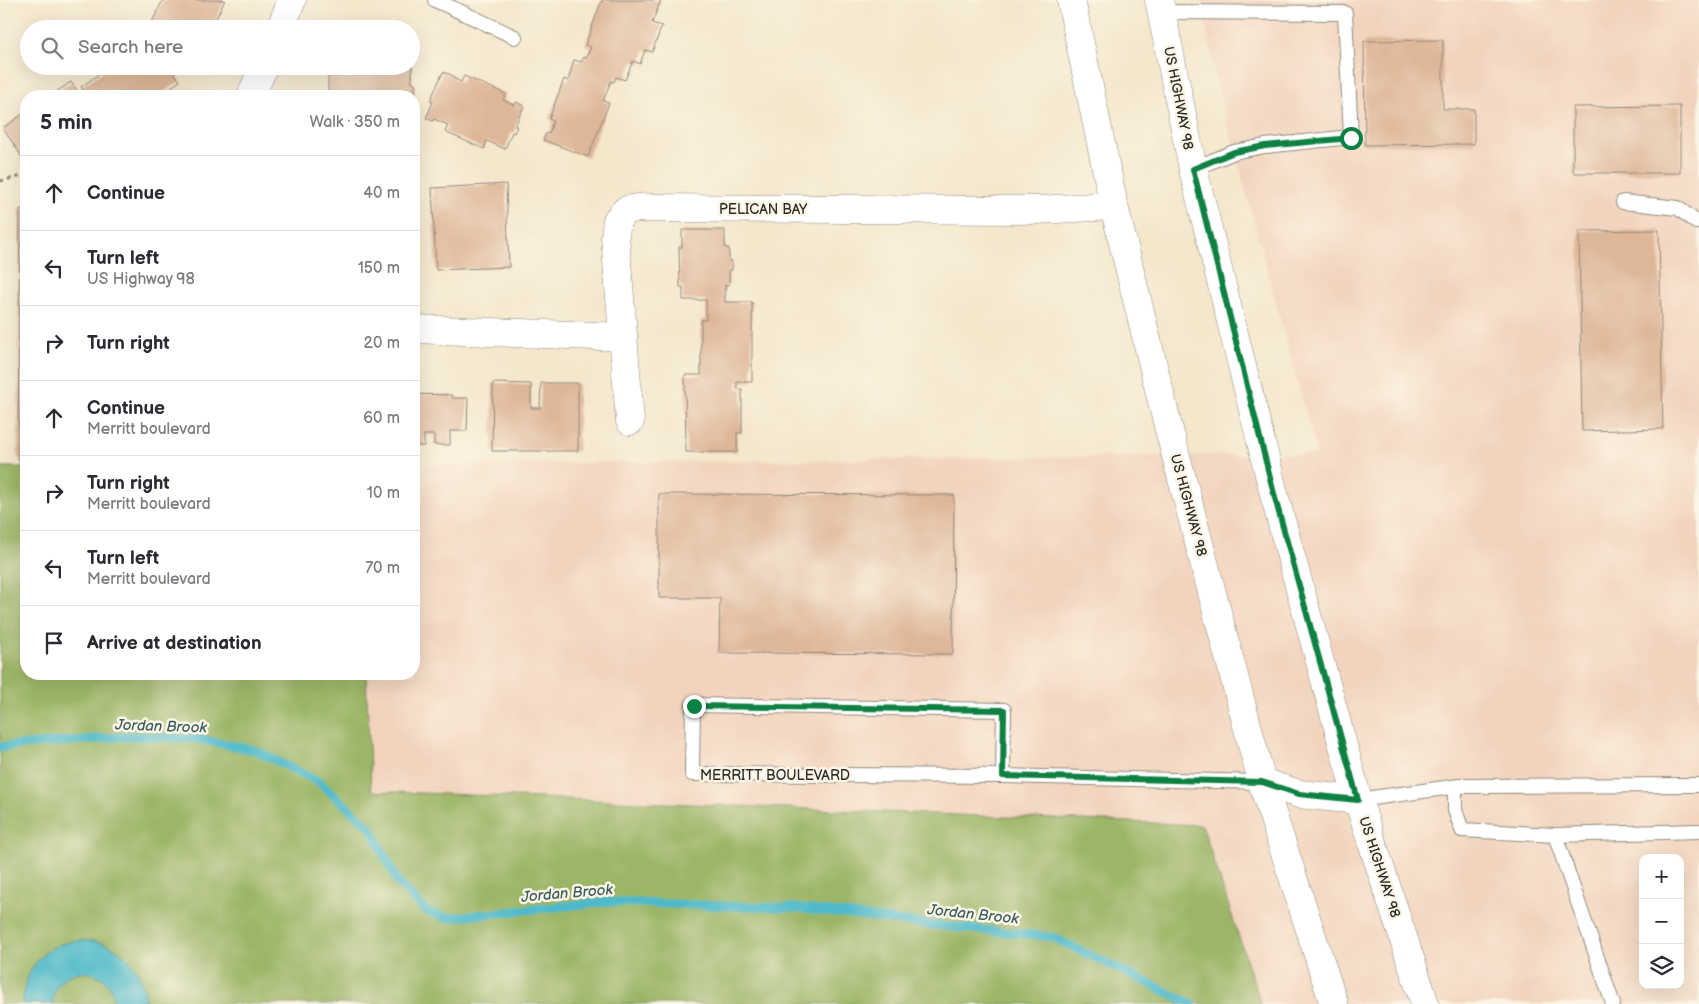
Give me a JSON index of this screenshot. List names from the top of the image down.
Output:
{
  "streets": {
    "main road": ["US HIGHWAY 98", "PELICAN BAY"],
    "lane": ["MERRITT BOULEVARD"]
  },
  "crossings": [
    ["US HIGHWAY 98", "PELICAN BAY"],
    ["US HIGHWAY 98", "MERRITT BOULEVARD"]
  ],
  "water": ["Jordan Brook"],
  "page": {
    "search": "Search here",
    "heading": ["5 min", "Walk · 350 m"],
    "list": [
      ["Continue", "40 m"],
      ["Turn left", "US Highway 98", "150 m"],
      ["Turn right", "20 m"],
      ["Continue", "Merritt boulevard", "60 m"],
      ["Turn right", "Merritt boulevard", "10 m"],
      ["Turn left", "Merritt boulevard", "70 m"],
      "Arrive at destination"
    ],
    "map_buttons": ["+", "−"]
  }
}
